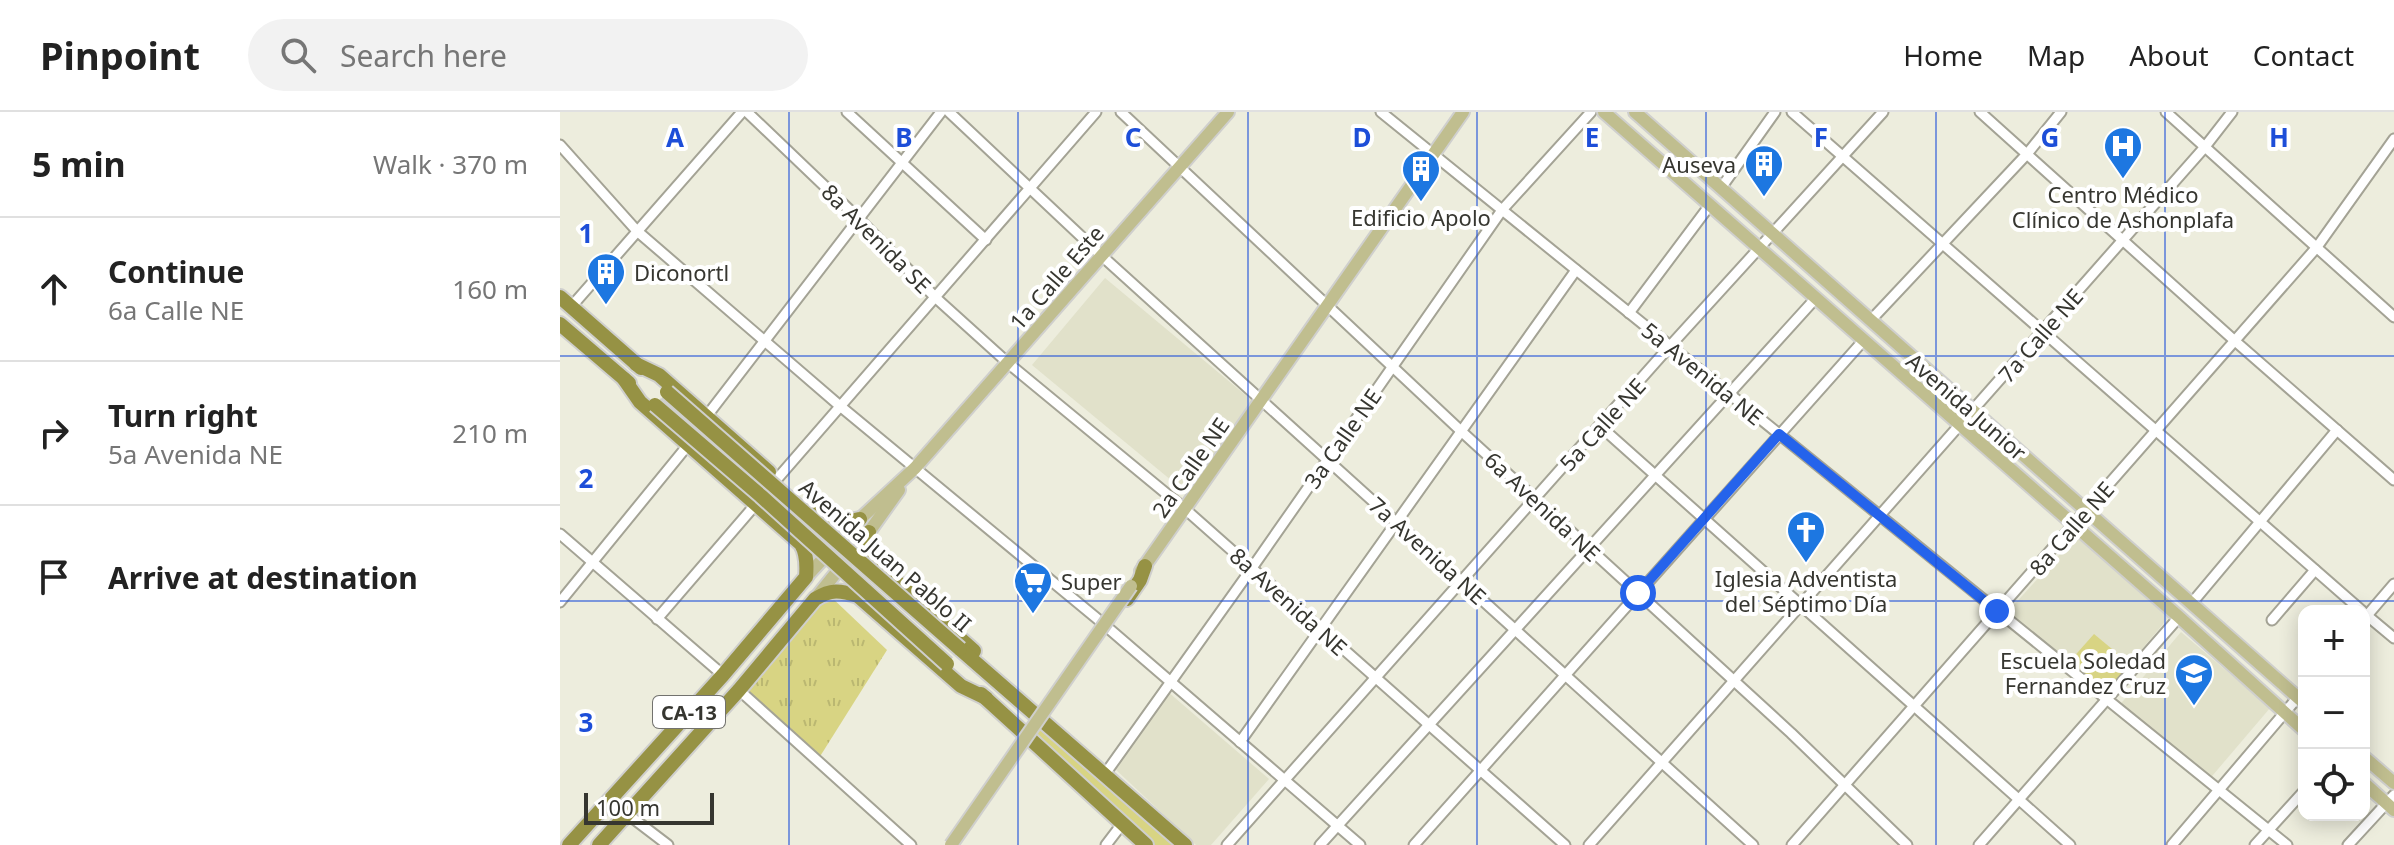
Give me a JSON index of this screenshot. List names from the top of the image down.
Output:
{
  "streets": {
    "highway": ["Avenida Juan Pablo II", "CA-13"],
    "main road": ["1a Calle Este", "Avenida Junior", "2a Calle NE"],
    "street": [
      "8a Avenida SE",
      "7a Calle NE",
      "5a Avenida NE",
      "5a Calle NE",
      "3a Calle NE",
      "6a Avenida NE",
      "8a Calle NE",
      "7a Avenida NE",
      "8a Avenida NE"
    ]
  },
  "crossings": [
    ["8a Avenida SE", "1a Calle Este"],
    ["8a Avenida SE", "8a Avenida NE"],
    ["1a Calle Este", "6a Avenida NE"],
    ["1a Calle Este", "7a Avenida NE"],
    ["1a Calle Este", "8a Avenida NE"],
    ["1a Calle Este", "CA-13"],
    ["7a Calle NE", "5a Avenida NE"],
    ["7a Calle NE", "Avenida Junior"],
    ["7a Calle NE", "6a Avenida NE"],
    ["7a Calle NE", "7a Avenida NE"],
    ["5a Avenida NE", "5a Calle NE"],
    ["5a Avenida NE", "3a Calle NE"],
    ["5a Avenida NE", "2a Calle NE"],
    ["5a Avenida NE", "8a Calle NE"],
    ["Avenida Junior", "5a Calle NE"],
    ["Avenida Junior", "8a Calle NE"],
    ["5a Calle NE", "6a Avenida NE"],
    ["5a Calle NE", "7a Avenida NE"],
    ["5a Calle NE", "8a Avenida NE"],
    ["3a Calle NE", "6a Avenida NE"],
    ["3a Calle NE", "7a Avenida NE"],
    ["3a Calle NE", "Avenida Juan Pablo II"],
    ["3a Calle NE", "8a Avenida NE"],
    ["2a Calle NE", "6a Avenida NE"],
    ["2a Calle NE", "7a Avenida NE"],
    ["2a Calle NE", "8a Avenida NE"],
    ["6a Avenida NE", "8a Calle NE"]
  ],
  "places": {
    "hospital": ["Centro Médico Clínico de Ashonplafa"],
    "building": ["Auseva", "Edificio Apolo", "Diconortl"],
    "church": ["Iglesia Adventista del Séptimo Día"],
    "supermarket": ["Super"],
    "school or university": ["Escuela Soledad Fernandez Cruz"]
  },
  "scale_bar": "100 m",
  "page": {
    "header": "Pinpoint",
    "search": "Search here",
    "nav": [
      "Home",
      "Map",
      "About",
      "Contact"
    ],
    "heading": ["5 min", "Walk · 370 m"],
    "list": [
      ["Continue", "6a Calle NE", "160 m"],
      ["Turn right", "5a Avenida NE", "210 m"],
      "Arrive at destination"
    ],
    "map_buttons": ["+", "−"],
    "scale": "100 m"
  },
  "grid": {
    "columns": [
      "A",
      "B",
      "C",
      "D",
      "E",
      "F",
      "G",
      "H"
    ],
    "rows": ["1", "2", "3"]
  }
}
